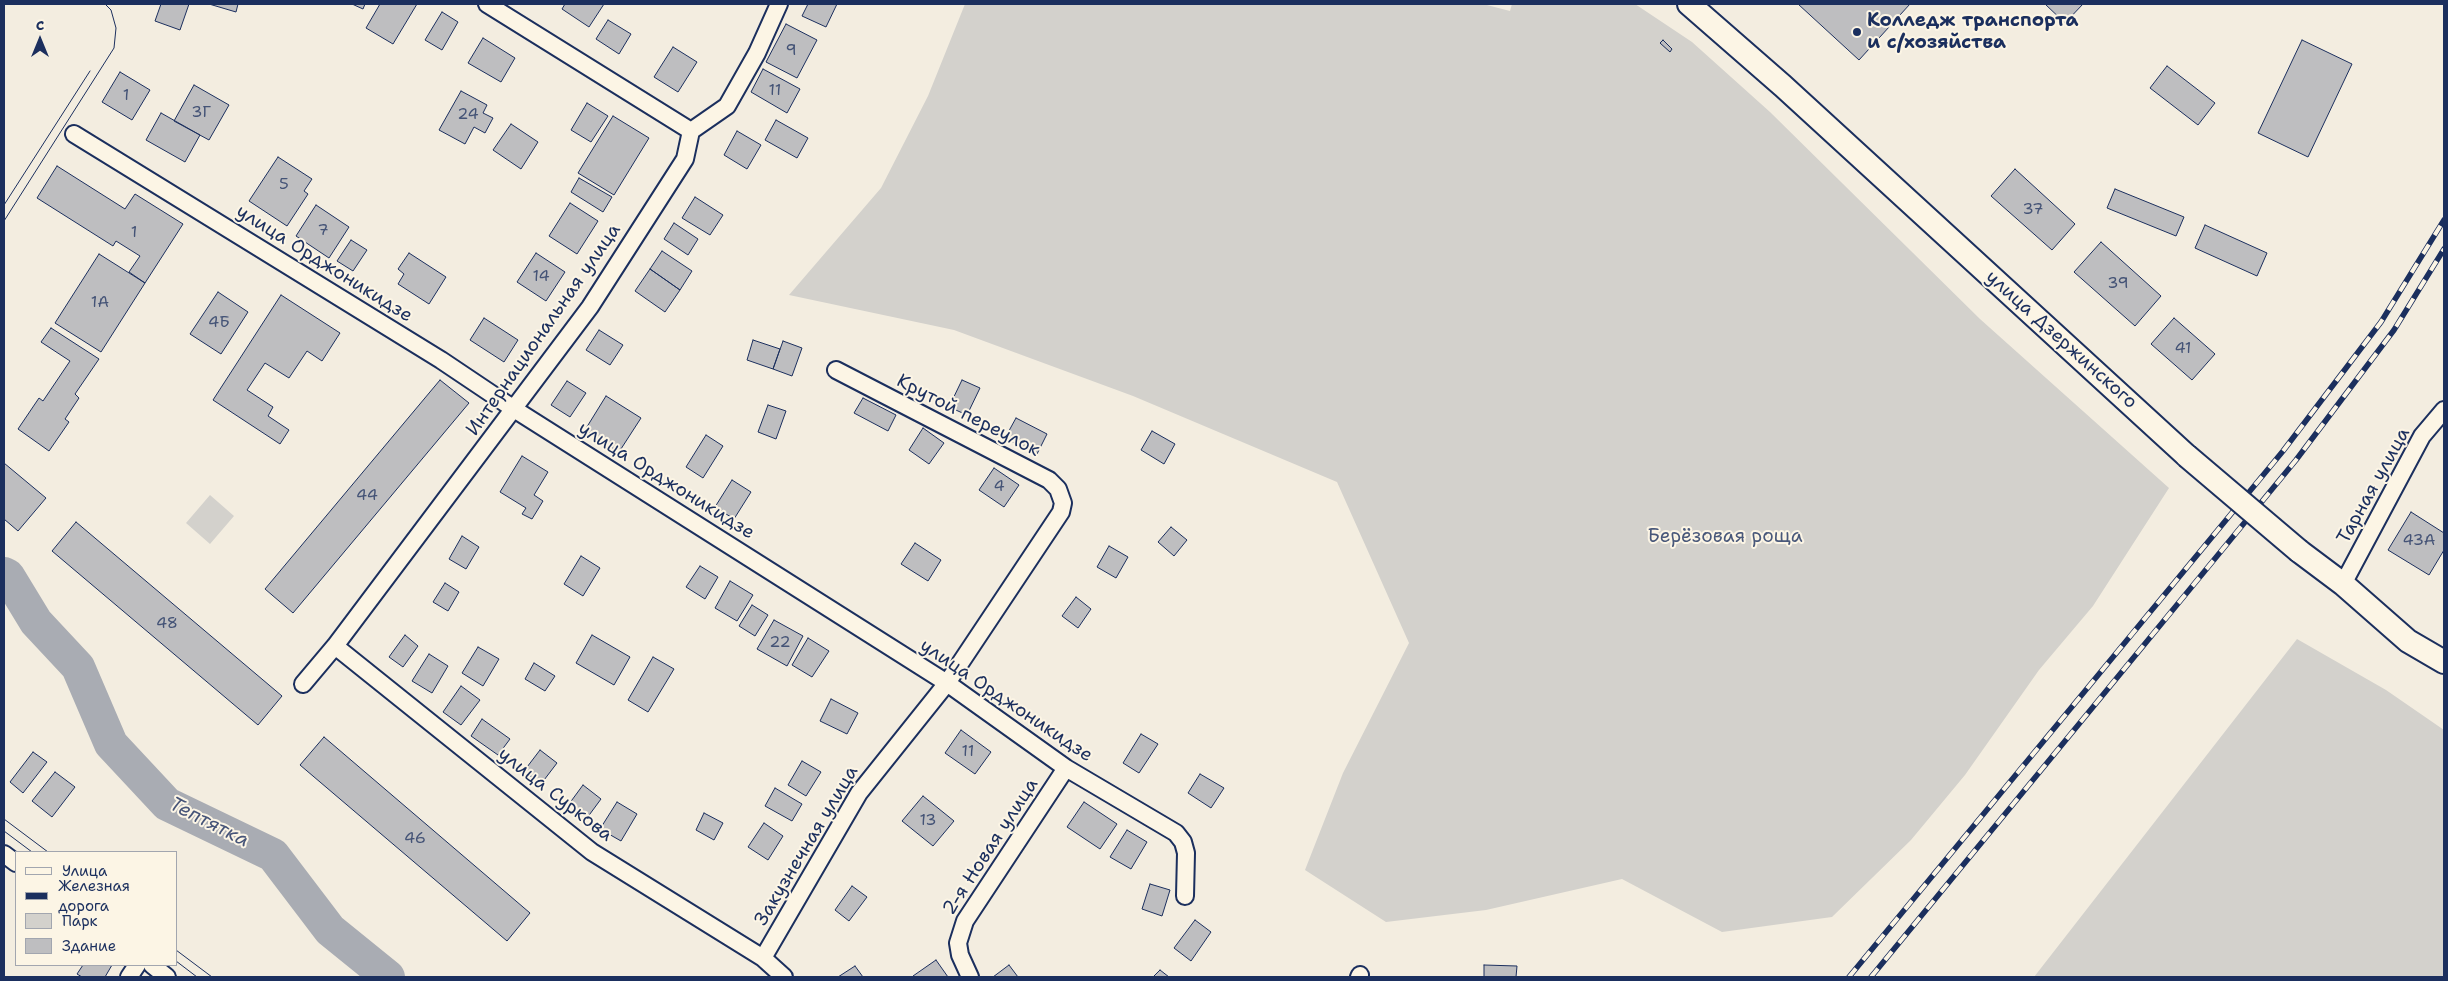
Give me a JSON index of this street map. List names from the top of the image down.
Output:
{
  "streets": {
    "main road": ["улица Дзержинского"],
    "street": [
      "улица Орджоникидзе",
      "Интернациональная улица",
      "Крутой переулок",
      "Тарная улица",
      "улица Суркова",
      "Закузнечная улица",
      "2-я Новая улица"
    ]
  },
  "crossings": [
    ["улица Орджоникидзе", "Интернациональная улица"],
    ["улица Орджоникидзе", "Закузнечная улица"],
    ["улица Орджоникидзе", "2-я Новая улица"],
    ["Интернациональная улица", "улица Суркова"],
    ["улица Дзержинского", "Тарная улица"],
    ["Крутой переулок", "Закузнечная улица"],
    ["улица Суркова", "Закузнечная улица"]
  ],
  "water": ["Тептятка"],
  "parks": ["Берёзовая роща"],
  "places": ["Колледж транспорта и с/хозяйства"],
  "house_numbers": [
    "9",
    "11",
    "1",
    "3Г",
    "24",
    "5",
    "37",
    "7",
    "1",
    "14",
    "39",
    "1А",
    "4Б",
    "41",
    "4",
    "44",
    "43А",
    "48",
    "22",
    "11",
    "13",
    "46"
  ],
  "legend": [
    "Улица",
    "Железная дорога",
    "Парк",
    "Здание"
  ],
  "north": "top"
}
